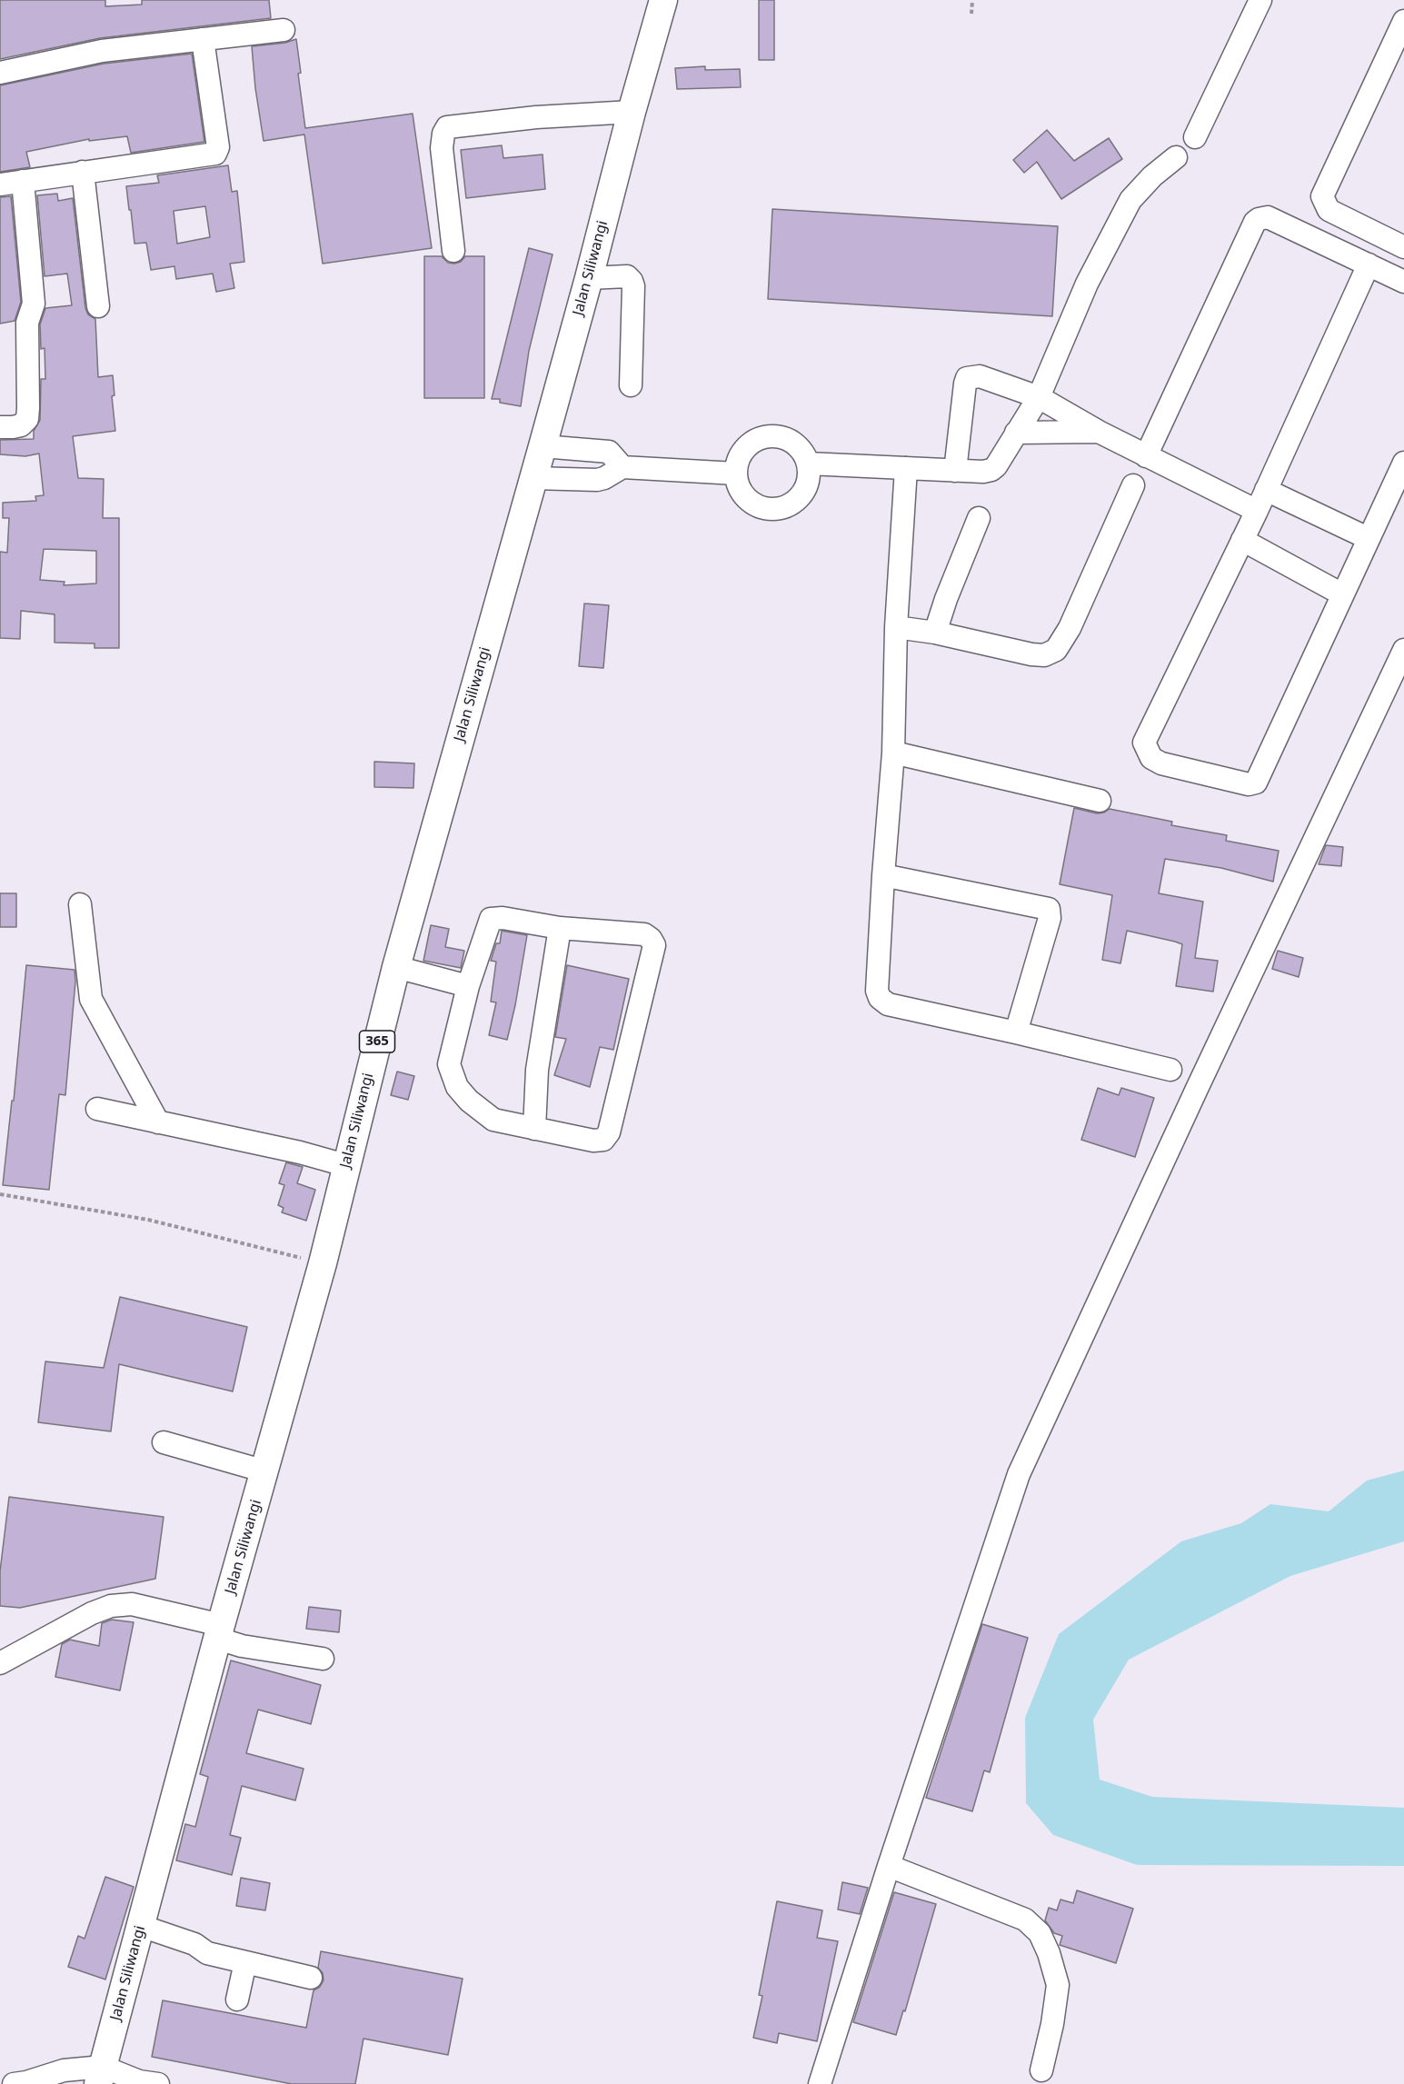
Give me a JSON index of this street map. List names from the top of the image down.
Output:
{
  "streets": {
    "main road": ["Jalan Siliwangi", "365"]
  }
}
